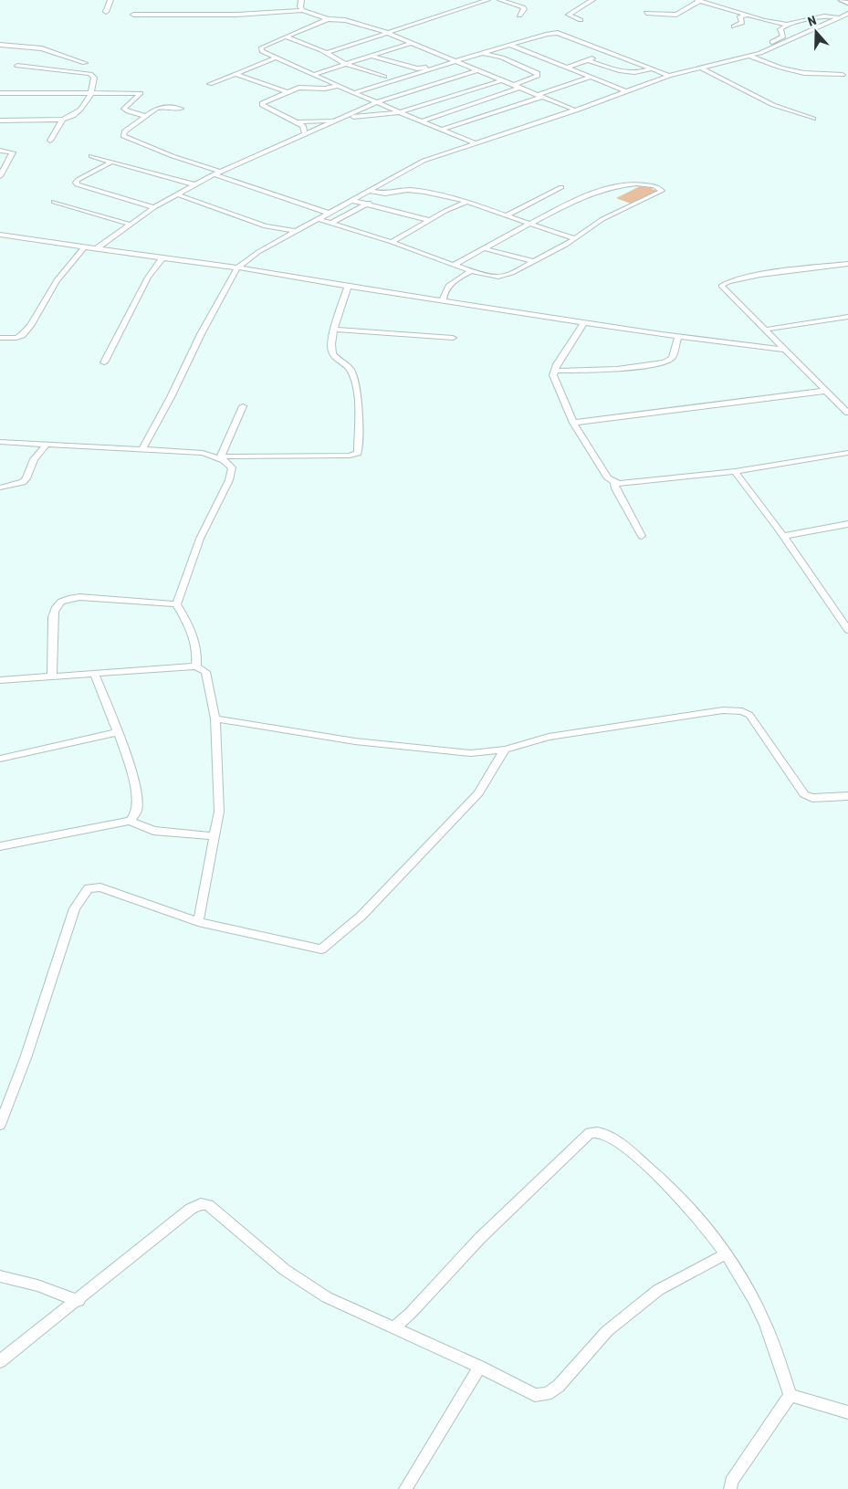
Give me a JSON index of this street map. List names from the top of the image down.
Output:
{
  "north": "top"
}
